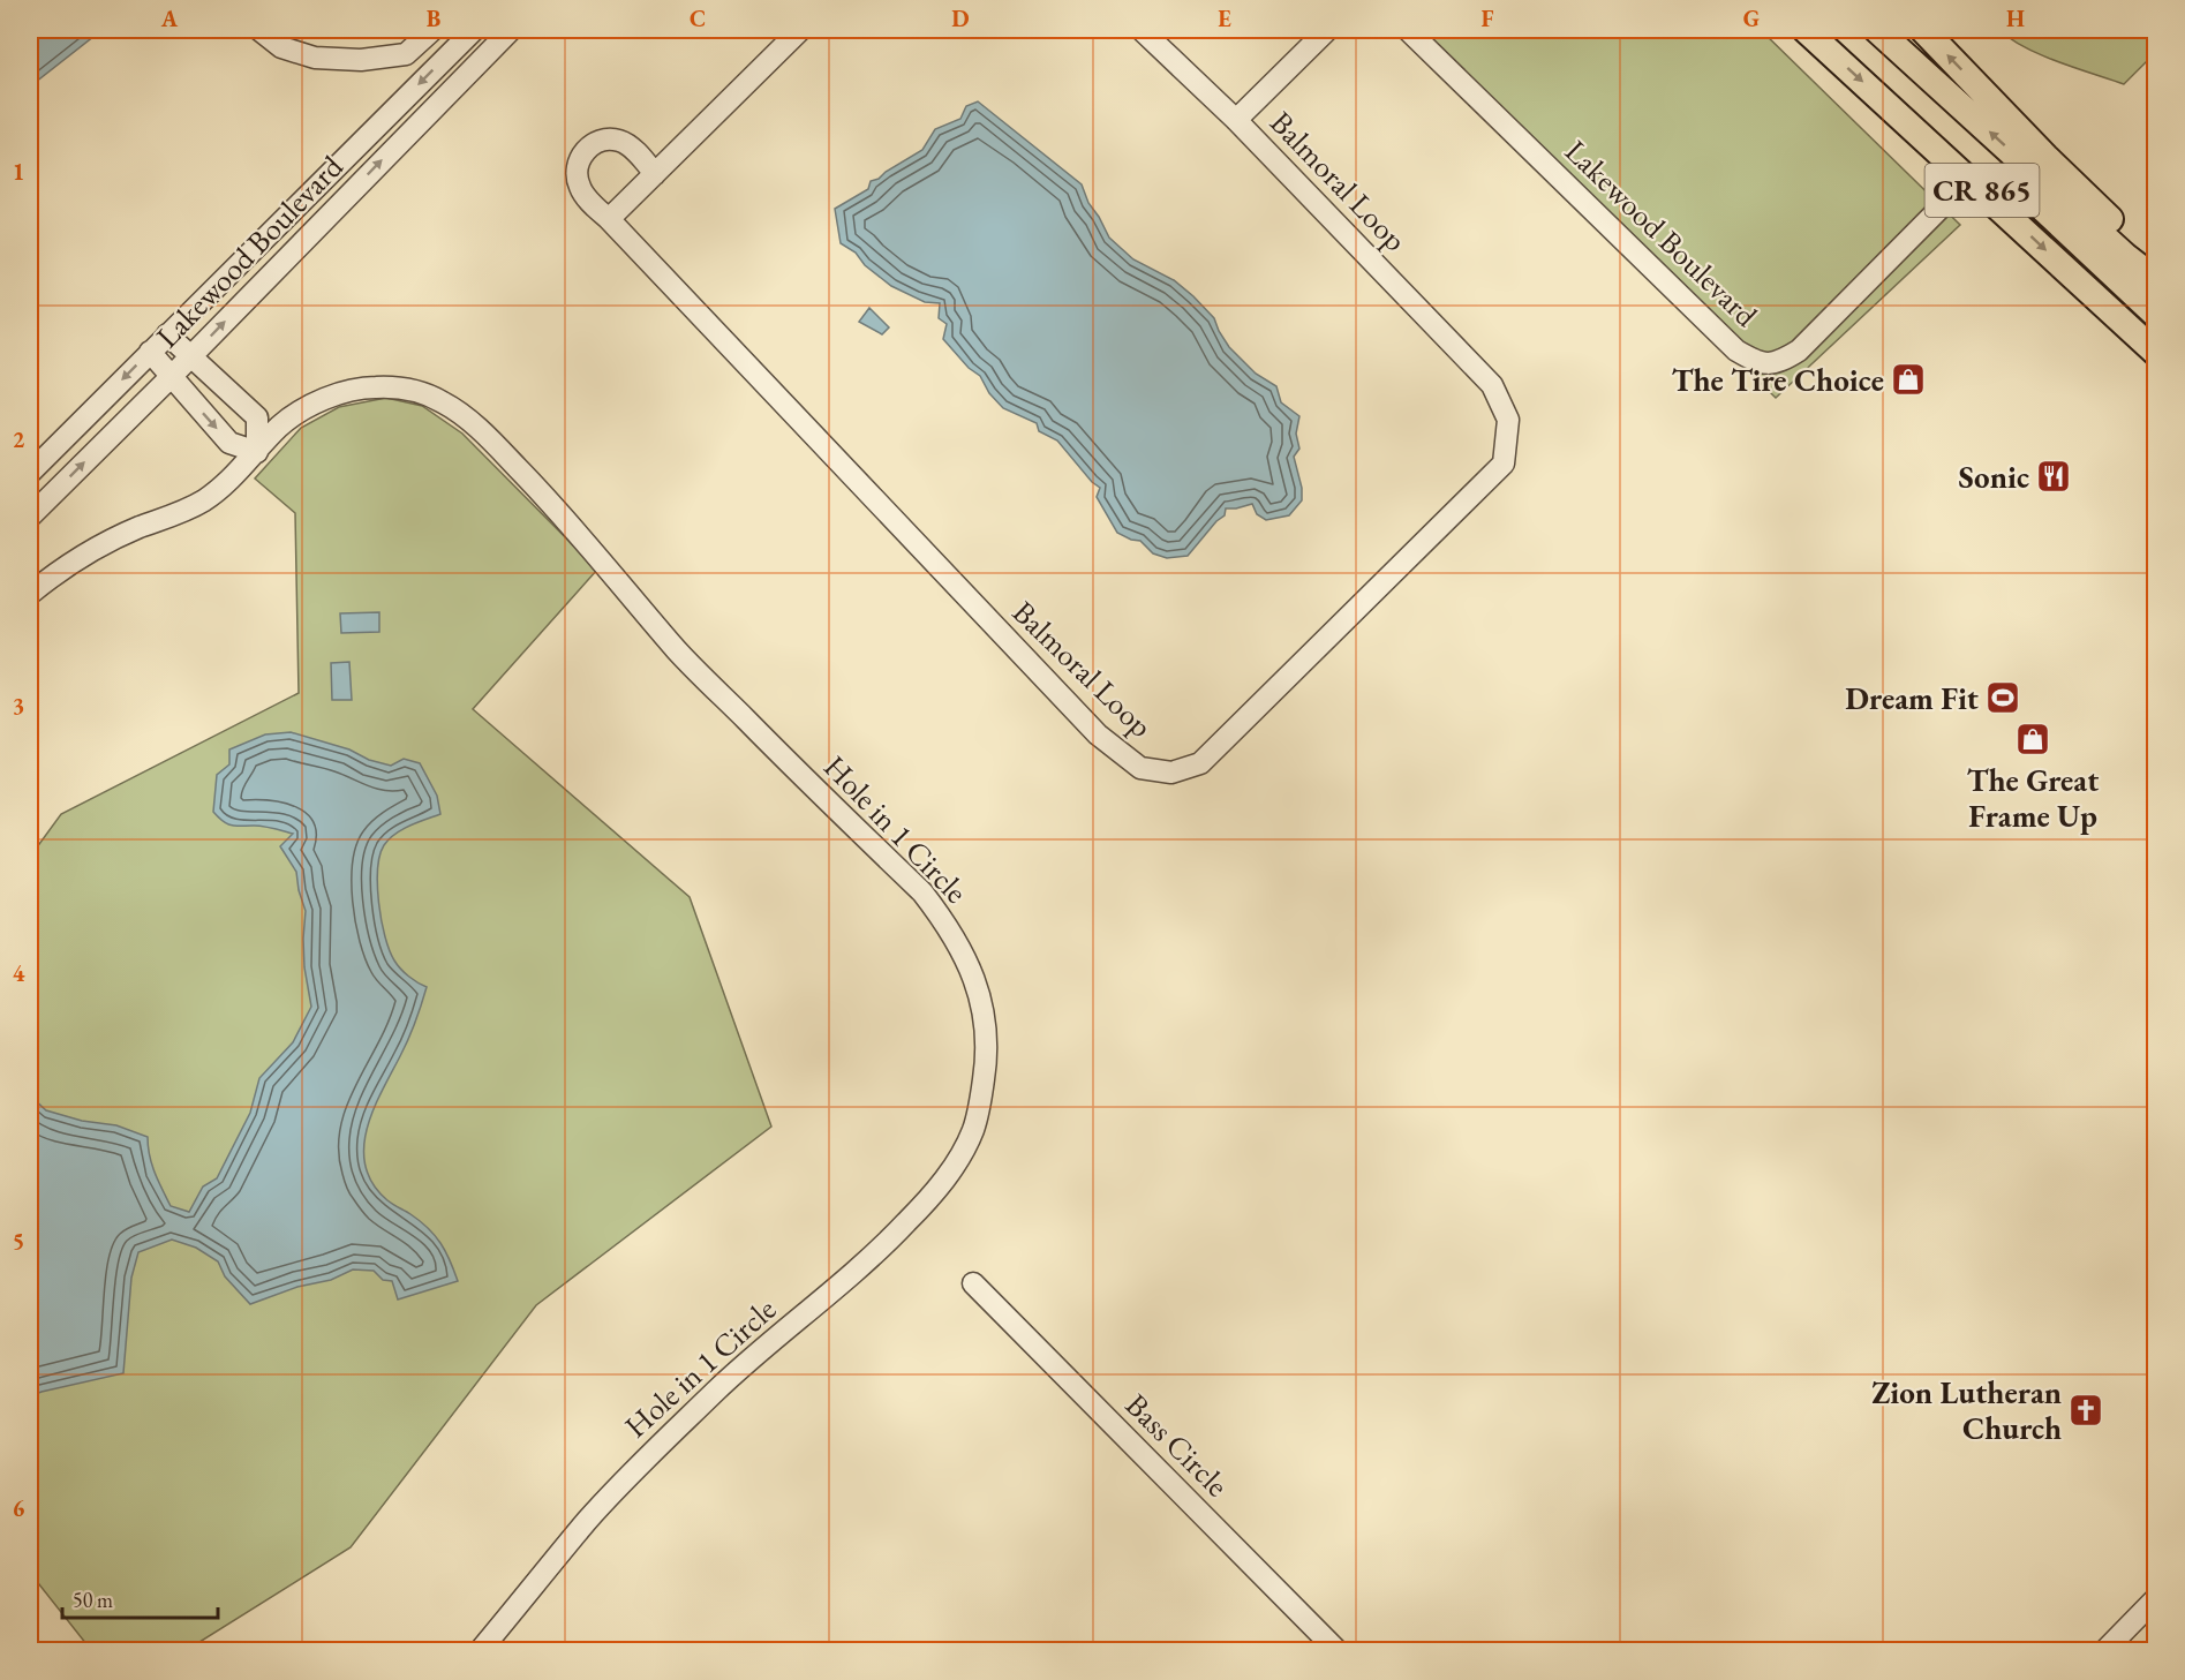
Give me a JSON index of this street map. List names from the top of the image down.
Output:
{
  "streets": {
    "main road": ["CR 865"],
    "street": [
      "Balmoral Loop",
      "Lakewood Boulevard",
      "Hole in 1 Circle",
      "Bass Circle"
    ]
  },
  "crossings": [
    ["CR 865", "Lakewood Boulevard"]
  ],
  "places": {
    "shop": ["The Tire Choice", "The Great Frame Up"],
    "restaurant": ["Sonic"],
    "sports": ["Dream Fit"],
    "church": ["Zion Lutheran Church"]
  },
  "scale_bar": "50 m",
  "grid": {
    "columns": [
      "A",
      "B",
      "C",
      "D",
      "E",
      "F",
      "G",
      "H"
    ],
    "rows": [
      "1",
      "2",
      "3",
      "4",
      "5",
      "6"
    ]
  }
}
